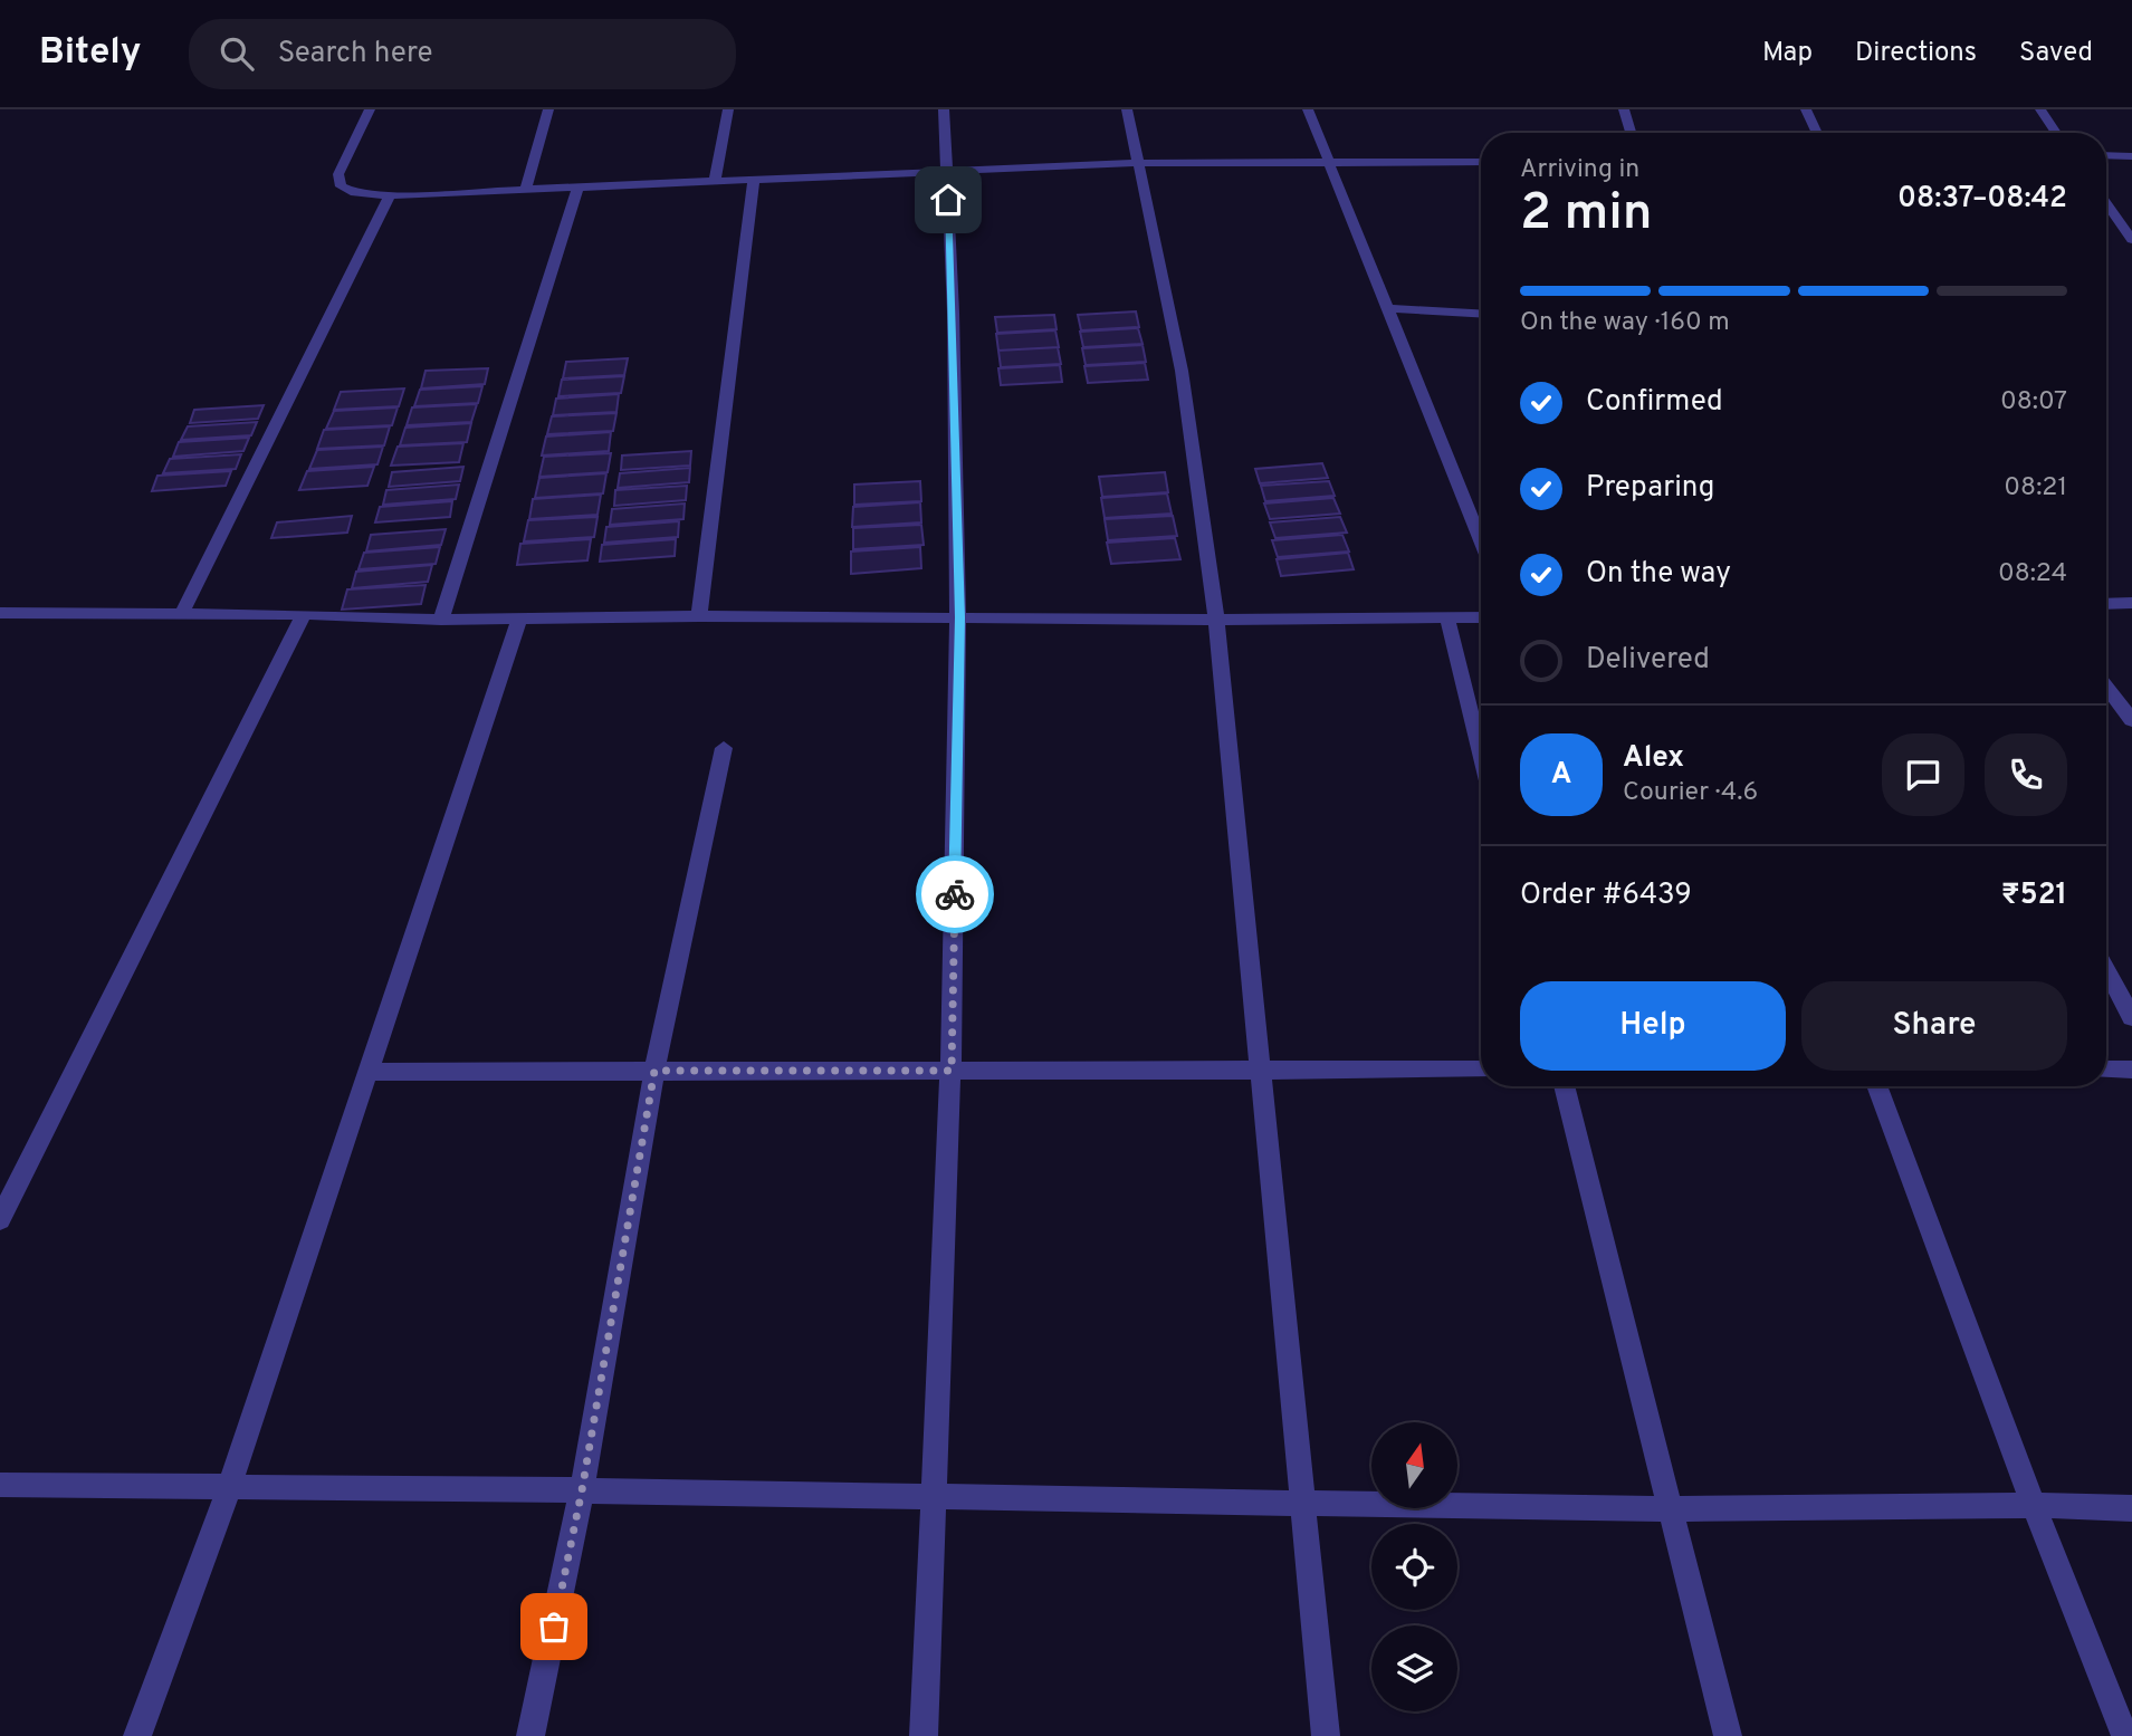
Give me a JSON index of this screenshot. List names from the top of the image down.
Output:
{
  "north": "top",
  "page": {
    "header": "Bitely",
    "search": "Search here",
    "nav": ["Map", "Directions", "Saved"],
    "heading": ["2 min", "Arriving in", "08:37–08:42"],
    "panel": [
      "Alex",
      "Courier · 4.6",
      "Order #6439",
      "₹521"
    ],
    "bar": "On the way · 160 m",
    "list": [
      ["Confirmed", "08:07"],
      ["Preparing", "08:21"],
      ["On the way", "08:24"],
      "Delivered"
    ],
    "round": "A",
    "buttons": ["Help", "Share"]
  }
}
